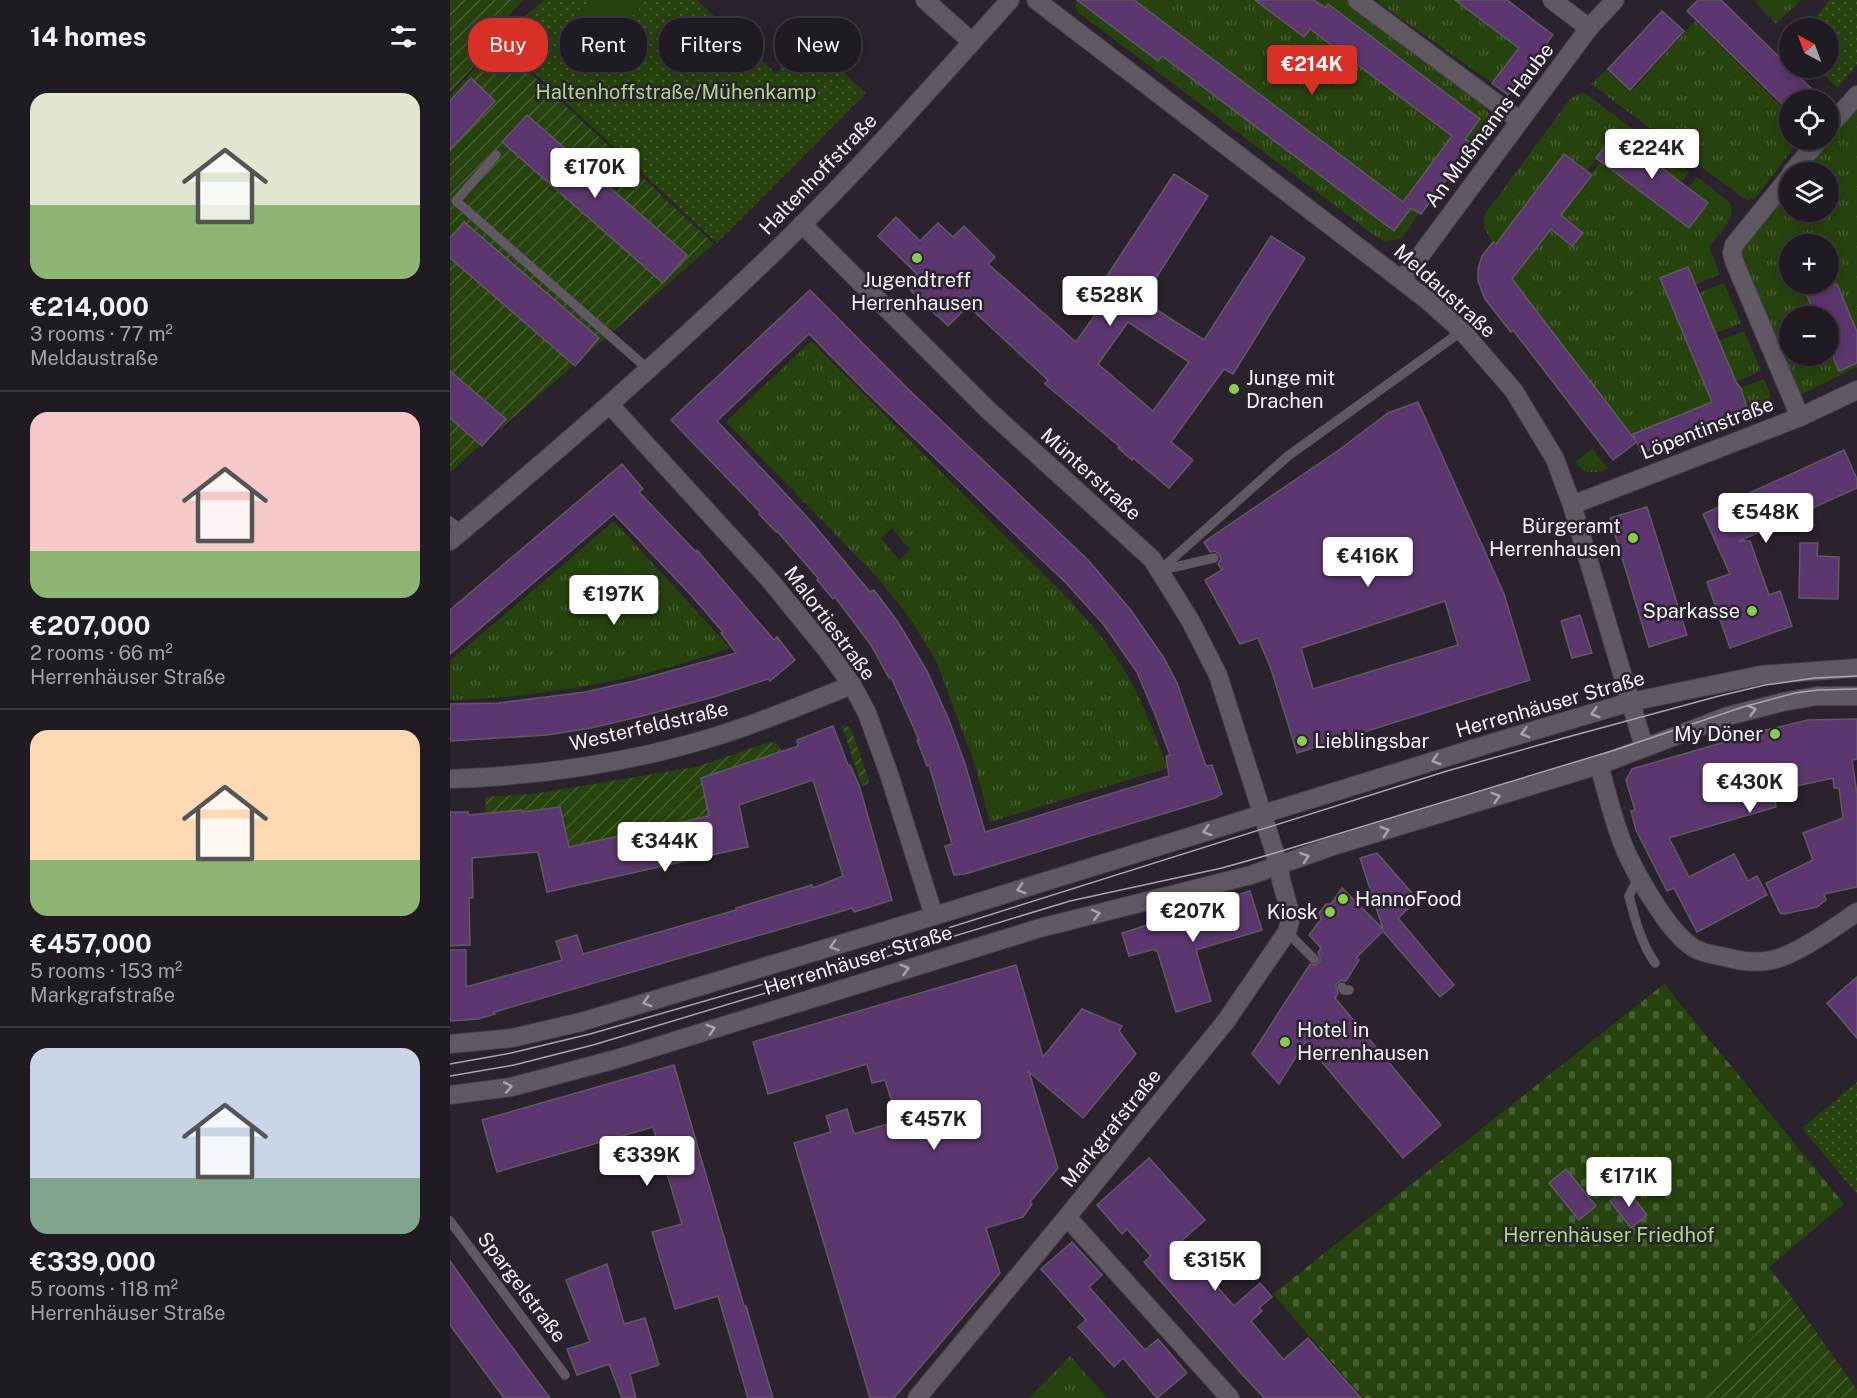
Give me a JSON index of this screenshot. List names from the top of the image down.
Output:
{
  "streets": {
    "street": [
      "An Mußmanns Haube",
      "Haltenhoffstraße",
      "Meldaustraße",
      "Löpentinstraße",
      "Münterstraße",
      "Malortiestraße",
      "Herrenhäuser Straße",
      "Westerfeldstraße",
      "Markgrafstraße"
    ],
    "lane": ["Spargelstraße"]
  },
  "crossings": [
    ["An Mußmanns Haube", "Meldaustraße"],
    ["Haltenhoffstraße", "Münterstraße"],
    ["Haltenhoffstraße", "Malortiestraße"],
    ["Meldaustraße", "Löpentinstraße"],
    ["Meldaustraße", "Herrenhäuser Straße"],
    ["Münterstraße", "Herrenhäuser Straße"],
    ["Malortiestraße", "Herrenhäuser Straße"],
    ["Malortiestraße", "Westerfeldstraße"]
  ],
  "parks": ["Haltenhoffstraße/Mühenkamp", "Herrenhäuser Friedhof"],
  "places": [
    "Jugendtreff Herrenhausen",
    "Junge mit Drachen",
    "Bürgeramt Herrenhausen",
    "Sparkasse",
    "My Döner",
    "Lieblingsbar",
    "HannoFood",
    "Kiosk",
    "Hotel in Herrenhausen"
  ],
  "north": "top left",
  "page": {
    "heading": "14 homes",
    "map_buttons": ["+", "−"],
    "chip": [
      "Buy",
      "Rent",
      "Filters",
      "New"
    ],
    "price": [
      "€214K",
      "€224K",
      "€170K",
      "€528K",
      "€548K",
      "€416K",
      "€197K",
      "€430K",
      "€344K",
      "€207K",
      "€457K",
      "€339K",
      "€171K",
      "€315K"
    ],
    "list": [
      {
        "name": "€214,000",
        "note": "3 rooms · 77 m² · Meldaustraße"
      },
      {
        "name": "€207,000",
        "note": "2 rooms · 66 m² · Herrenhäuser Straße"
      },
      {
        "name": "€457,000",
        "note": "5 rooms · 153 m² · Markgrafstraße"
      },
      {
        "name": "€339,000",
        "note": "5 rooms · 118 m² · Herrenhäuser Straße"
      }
    ]
  }
}
